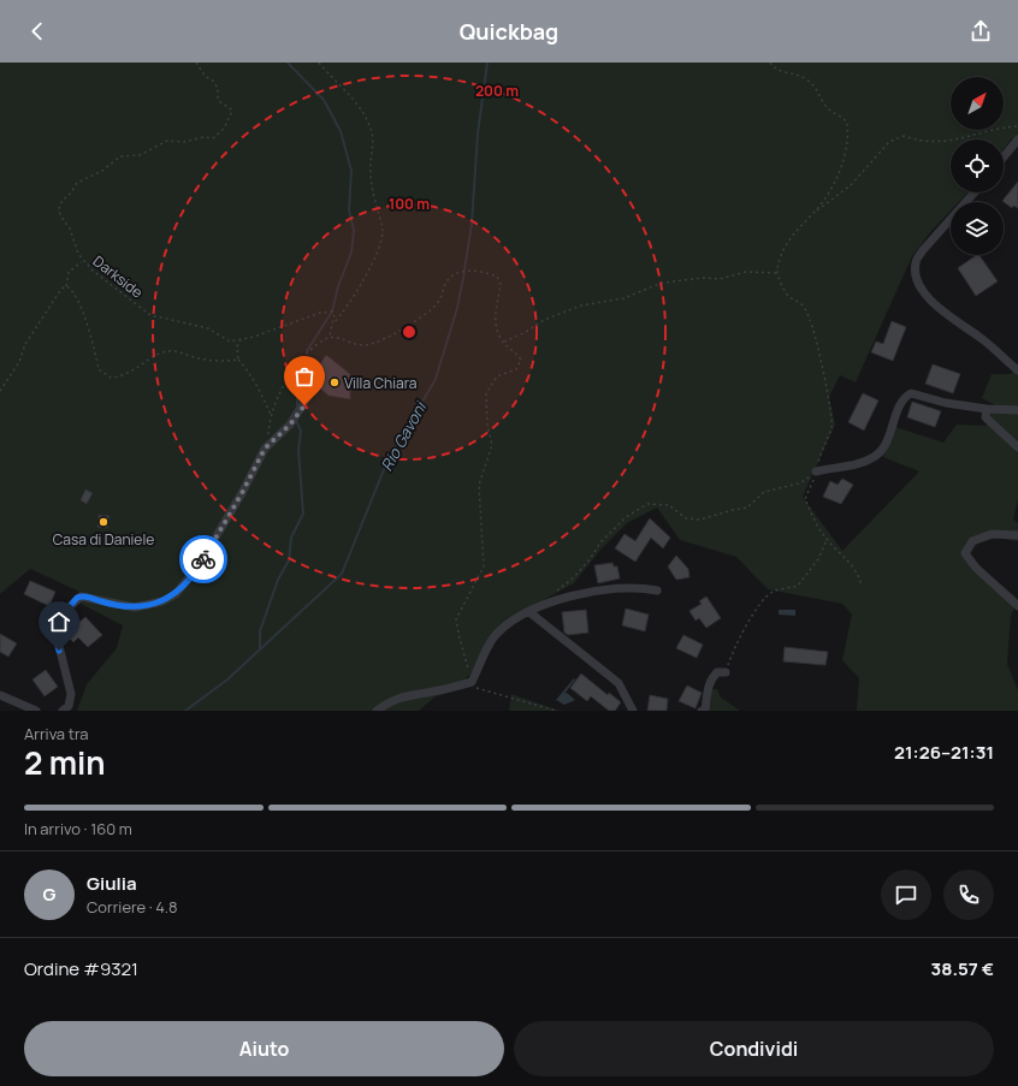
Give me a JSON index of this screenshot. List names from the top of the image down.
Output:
{
  "streets": {
    "path": ["Darkside"]
  },
  "water": ["Rio Gavoni"],
  "places": ["Villa Chiara", "Casa di Daniele"],
  "north": "top right",
  "page": {
    "header": "Quickbag",
    "heading": ["2 min", "Arriva tra", "21:26–21:31"],
    "panel": [
      "Giulia",
      "Corriere · 4.8",
      "Ordine #9321",
      "38.57 €"
    ],
    "bar": "In arrivo · 160 m",
    "round": "G",
    "buttons": ["Aiuto", "Condividi"]
  },
  "rings": ["200 m", "100 m"]
}
